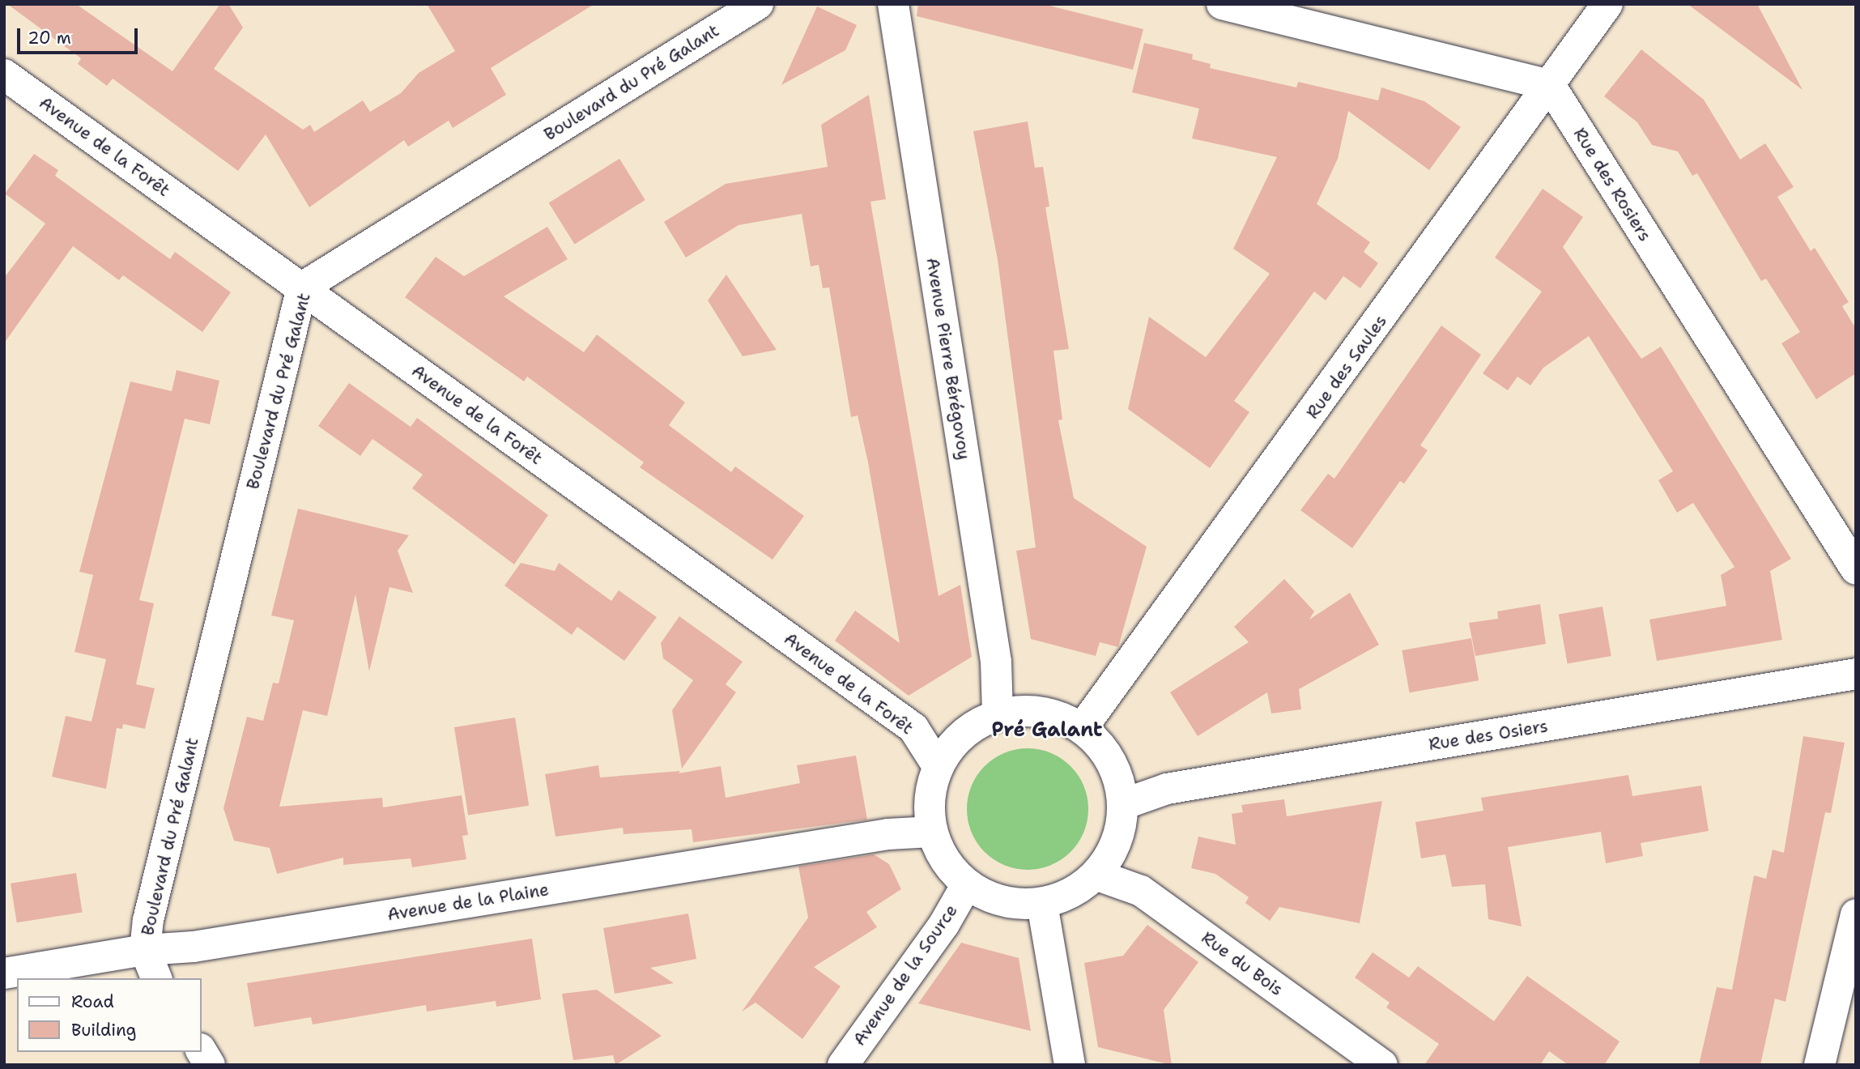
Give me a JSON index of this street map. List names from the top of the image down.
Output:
{
  "streets": {
    "street": [
      "Boulevard du Pré Galant",
      "Avenue de la Forêt",
      "Rue des Rosiers",
      "Avenue Pierre Bérégovoy",
      "Rue des Saules",
      "Rue des Osiers",
      "Avenue de la Plaine",
      "Rue du Bois",
      "Avenue de la Source"
    ]
  },
  "crossings": [
    ["Boulevard du Pré Galant", "Avenue de la Forêt"],
    ["Boulevard du Pré Galant", "Avenue de la Plaine"],
    ["Avenue de la Forêt", "Avenue Pierre Bérégovoy"],
    ["Avenue de la Forêt", "Rue des Saules"],
    ["Avenue de la Forêt", "Rue des Osiers"],
    ["Avenue de la Forêt", "Avenue de la Plaine"],
    ["Avenue de la Forêt", "Rue du Bois"],
    ["Avenue de la Forêt", "Avenue de la Source"],
    ["Rue des Rosiers", "Rue des Saules"],
    ["Avenue Pierre Bérégovoy", "Rue des Saules"],
    ["Avenue Pierre Bérégovoy", "Rue des Osiers"],
    ["Avenue Pierre Bérégovoy", "Avenue de la Plaine"],
    ["Avenue Pierre Bérégovoy", "Rue du Bois"],
    ["Avenue Pierre Bérégovoy", "Avenue de la Source"],
    ["Rue des Saules", "Rue des Osiers"],
    ["Rue des Saules", "Avenue de la Plaine"],
    ["Rue des Saules", "Rue du Bois"],
    ["Rue des Saules", "Avenue de la Source"],
    ["Rue des Osiers", "Avenue de la Plaine"],
    ["Rue des Osiers", "Rue du Bois"],
    ["Rue des Osiers", "Avenue de la Source"],
    ["Avenue de la Plaine", "Rue du Bois"],
    ["Avenue de la Plaine", "Avenue de la Source"],
    ["Rue du Bois", "Avenue de la Source"]
  ],
  "districts": ["Pré Galant"],
  "legend": ["Road", "Building"],
  "scale_bar": "20 m"
}
